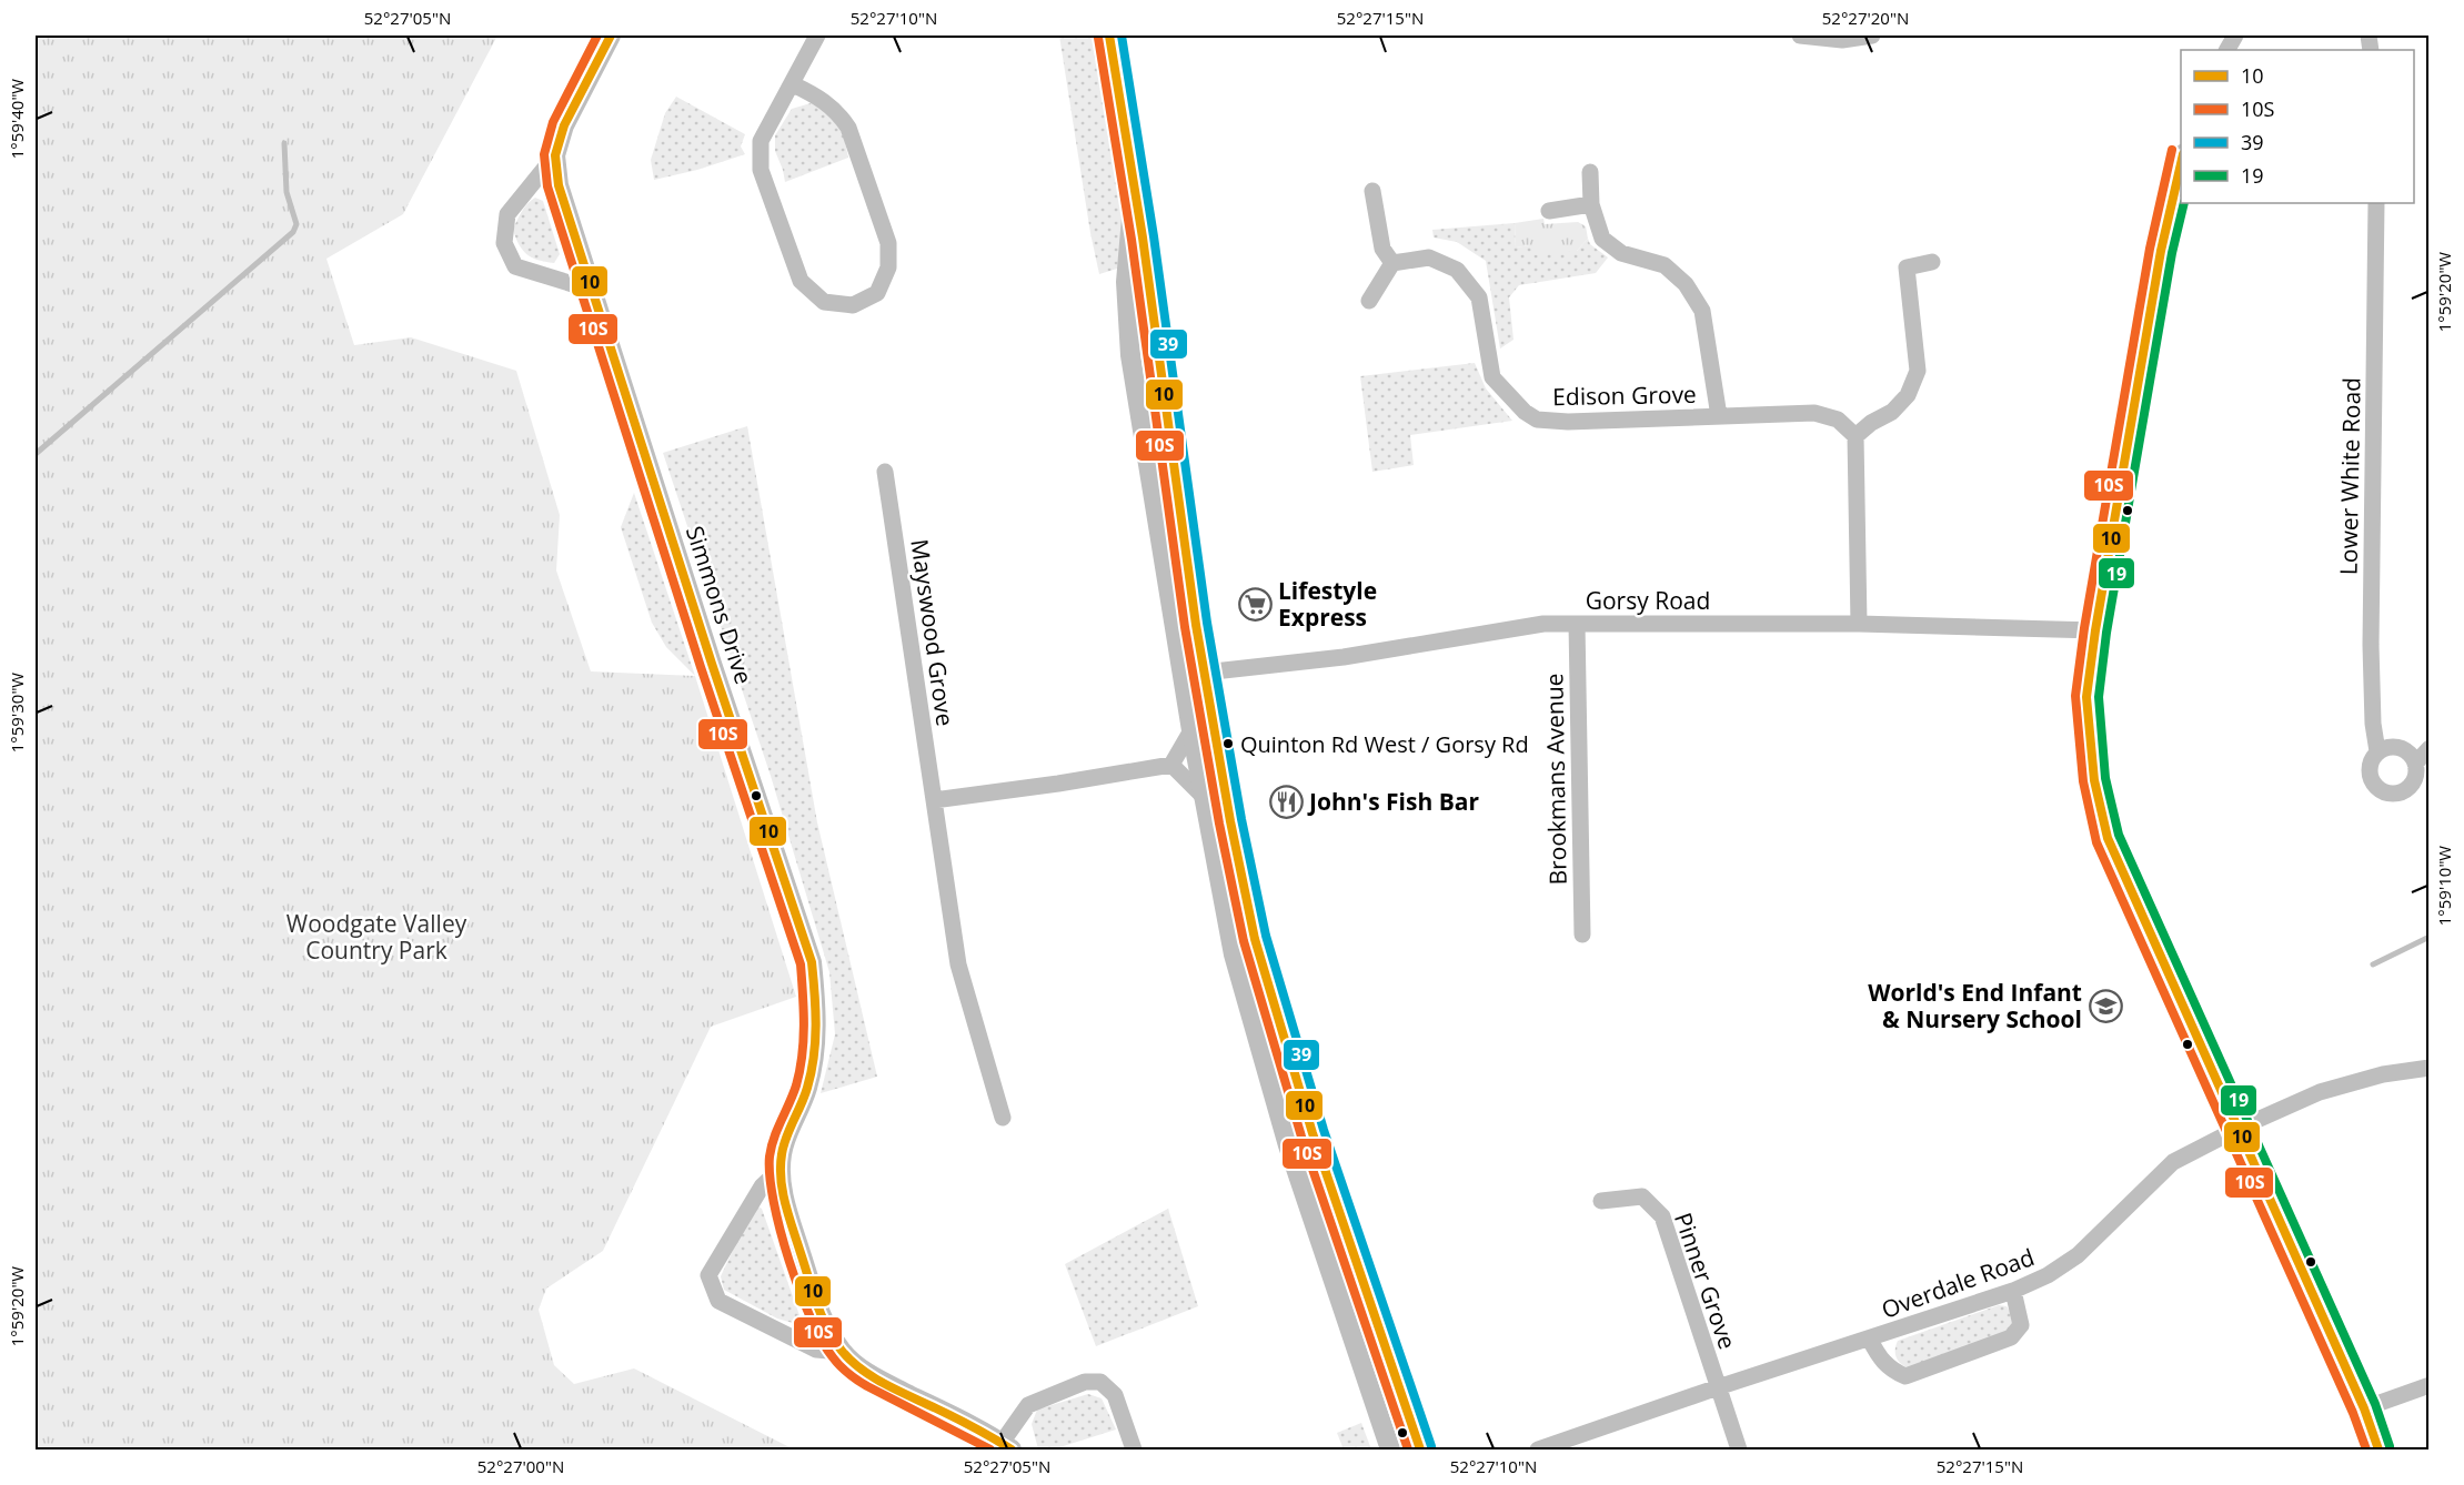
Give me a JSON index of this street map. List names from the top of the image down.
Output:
{
  "streets": {
    "street": [
      "Edison Grove",
      "Lower White Road",
      "Gorsy Road",
      "Simmons Drive",
      "Mayswood Grove",
      "Brookmans Avenue",
      "Pinner Grove",
      "Overdale Road"
    ]
  },
  "crossings": [
    ["Gorsy Road", "Brookmans Avenue"],
    ["Pinner Grove", "Overdale Road"]
  ],
  "parks": ["Woodgate Valley Country Park"],
  "places": {
    "supermarket": ["Lifestyle Express"],
    "other": ["Quinton Rd West / Gorsy Rd"],
    "restaurant": ["John's Fish Bar"],
    "school or university": ["World's End Infant & Nursery School"]
  },
  "lines": [
    "transit line 10",
    "transit line 10S",
    "transit line 39",
    "transit line 19"
  ],
  "legend": [
    "10",
    "10S",
    "39",
    "19"
  ],
  "coordinates": [
    "52°27'05\"N",
    "52°27'10\"N",
    "52°27'15\"N",
    "52°27'20\"N",
    "1°59'40\"W",
    "1°59'20\"W",
    "1°59'30\"W",
    "1°59'10\"W",
    "52°27'00\"N"
  ]
}
